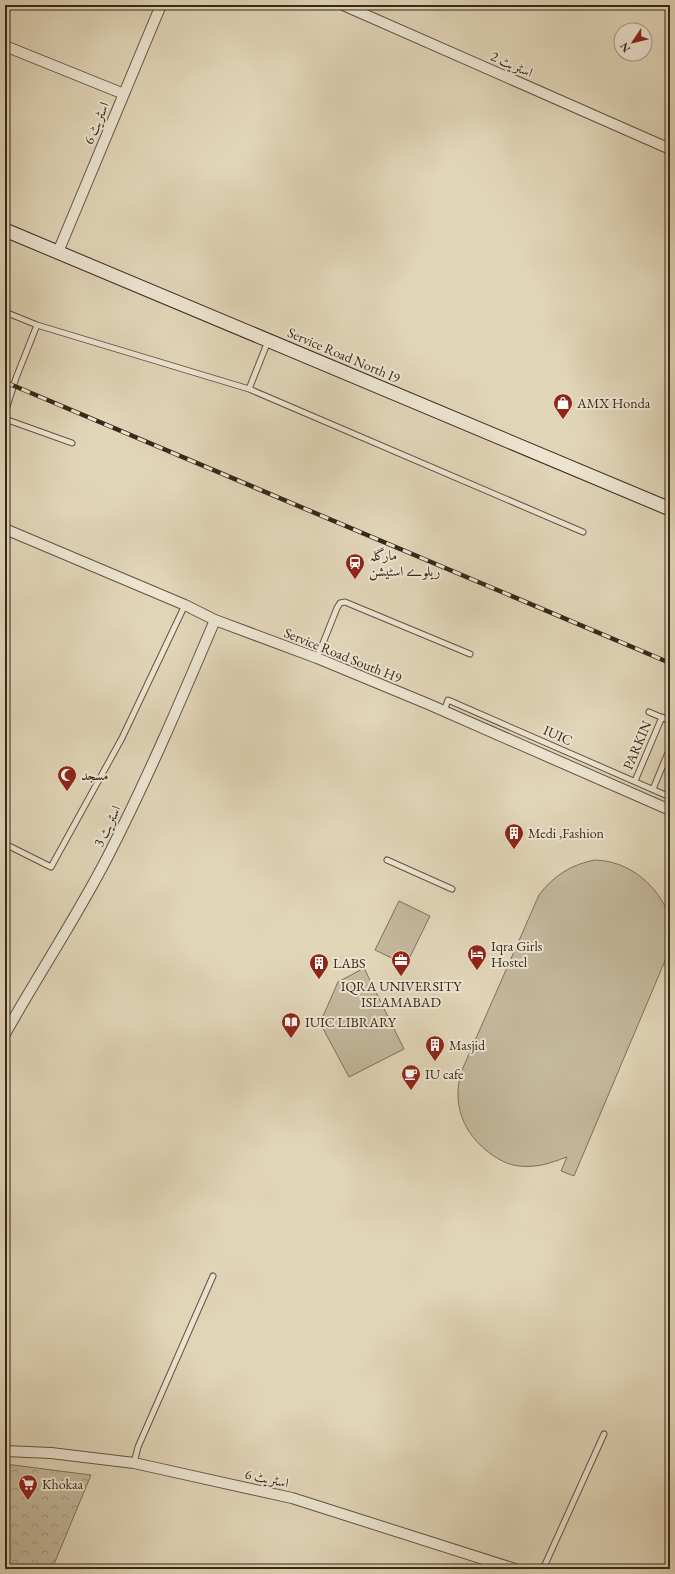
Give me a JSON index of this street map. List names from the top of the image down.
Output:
{
  "streets": {
    "main road": ["Service Road North I9"],
    "street": [
      "اسٹریٹ 2",
      "اسٹریٹ 6",
      "Service Road South H9",
      "اسٹریٹ 3"
    ],
    "lane": ["IUIC", "PARKIN"]
  },
  "crossings": [
    ["اسٹریٹ 6", "Service Road North I9"],
    ["Service Road South H9", "IUIC"],
    ["Service Road South H9", "اسٹریٹ 3"],
    ["IUIC", "PARKIN"]
  ],
  "places": {
    "shop": ["AMX Honda"],
    "station": ["مارگلہ ریلوے اسٹیشن"],
    "mosque": ["مسجد"],
    "building": ["Medi ,Fashion", "LABS", "Masjid"],
    "hotel": ["Iqra Girls Hostel"],
    "office": ["IQRA UNIVERSITY ISLAMABAD"],
    "library": ["IUIC LIBRARY"],
    "cafe": ["IU cafe"],
    "supermarket": ["Khokaa"]
  },
  "north": "bottom left"
}
